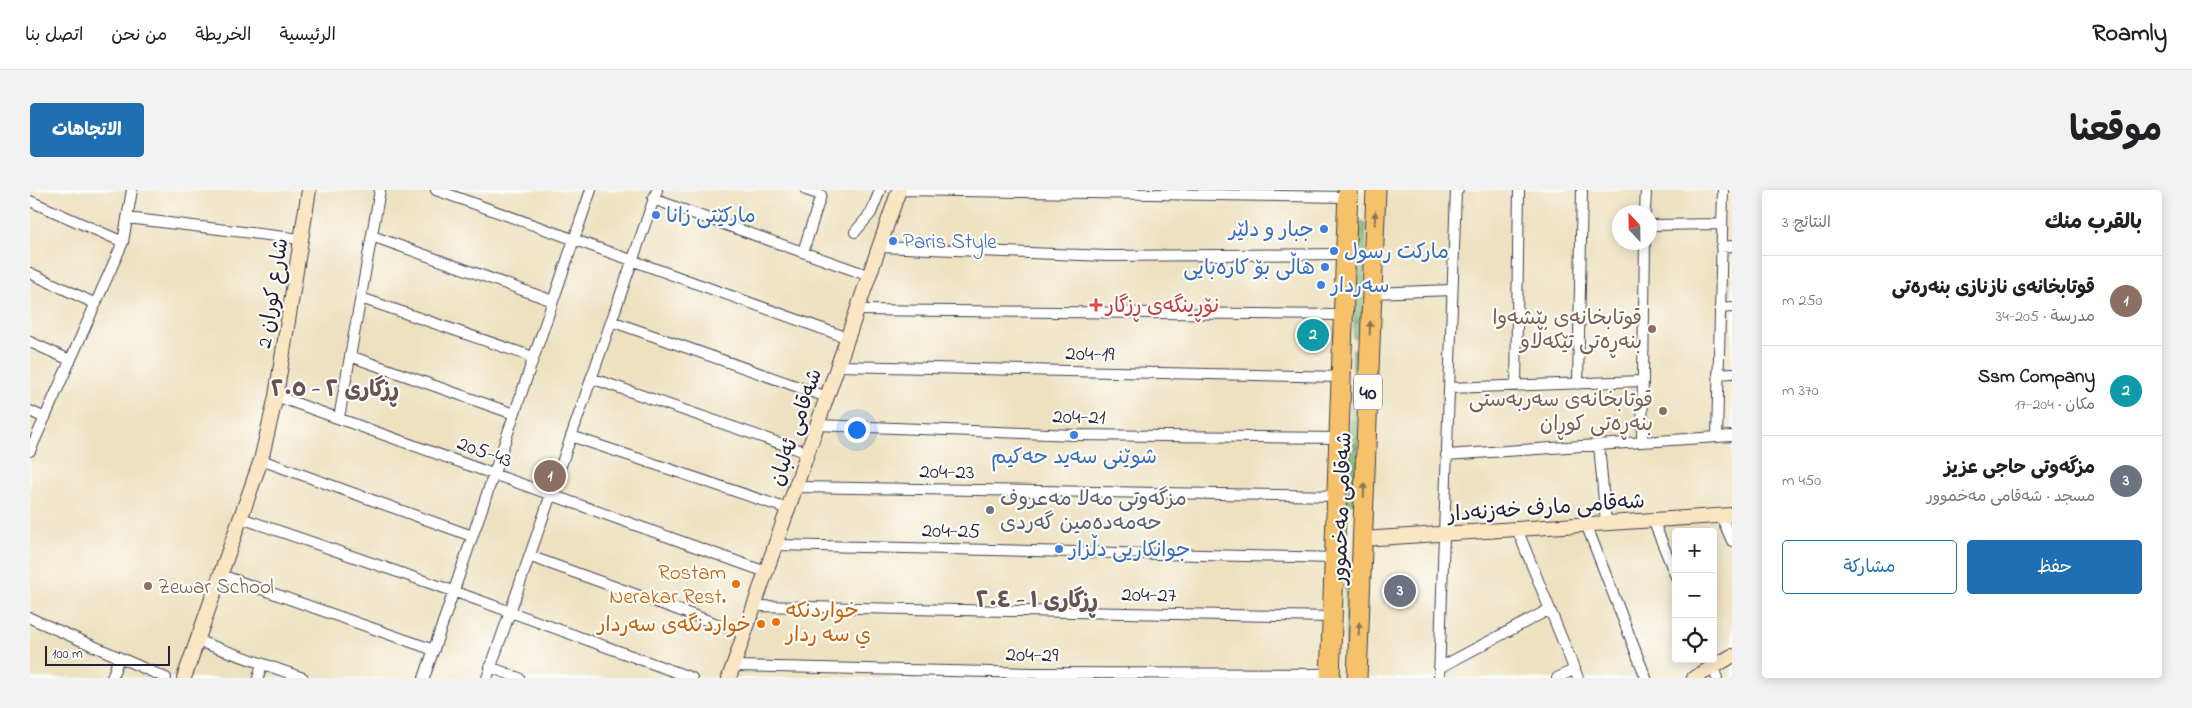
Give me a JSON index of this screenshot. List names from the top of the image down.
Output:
{
  "streets": {
    "highway": ["40", "شەقامی مەخموور"],
    "street": [
      "شارع كوران 2",
      "204-19",
      "204-21",
      "شەقامی ئەلبان",
      "205-43",
      "204-23",
      "شەقامی مارف خەزنەدار",
      "204-25",
      "204-27",
      "204-29"
    ]
  },
  "crossings": [
    ["شارع كوران 2", "205-43"],
    ["204-19", "شەقامی ئەلبان"],
    ["204-19", "شەقامی مەخموور"],
    ["204-21", "شەقامی ئەلبان"],
    ["204-21", "شەقامی مەخموور"],
    ["شەقامی ئەلبان", "205-43"],
    ["شەقامی ئەلبان", "204-23"],
    ["شەقامی ئەلبان", "204-25"],
    ["شەقامی ئەلبان", "204-27"],
    ["شەقامی ئەلبان", "204-29"],
    ["204-23", "شەقامی مەخموور"],
    ["شەقامی مارف خەزنەدار", "شەقامی مەخموور"],
    ["شەقامی مەخموور", "204-25"],
    ["شەقامی مەخموور", "204-27"],
    ["شەقامی مەخموور", "204-29"]
  ],
  "districts": ["ڕزگاری ٢ - ٢٠٥", "ڕزگاری ١ - ٢٠٤"],
  "places": {
    "other": [
      "مارکێتی زانا",
      "جبار و دلێر",
      "Paris Style",
      "مارکت رسول",
      "هاڵی بۆ کارەبایی",
      "سەردار",
      "قوتابخانەی پێشەوا بنەڕەتی تێکەڵاو",
      "قوتابخانەی سەربەستی بنەڕەتی کوڕان",
      "شوێنی سەید حەکیم",
      "مزگەوتی مەلا مەعروف حەمەدەمین گەردی",
      "جوانکاریی دڵزار",
      "Rostam Nerakar Rest.",
      "Zewar School",
      "خواردنكه ي سه ردار",
      "خواردنگەی سەردار"
    ],
    "health": ["نۆڕینگەی ڕزگار"]
  },
  "scale_bar": "100 m",
  "north": "top",
  "page": {
    "header": "Roamly",
    "nav": [
      "الرئيسية",
      "الخريطة",
      "من نحن",
      "اتصل بنا"
    ],
    "title": "موقعنا",
    "buttons": [
      "الاتجاهات",
      ["حفظ", "مشاركة"]
    ],
    "heading": ["بالقرب منك", "النتائج: 3"],
    "list": [
      {
        "mark": "1",
        "name": "قوتابخانەی نازنازی بنەرەتی",
        "note": "مدرسة · 205-34",
        "value": "250 m"
      },
      {
        "mark": "2",
        "name": "Ssm Company",
        "note": "مكان · 204-17",
        "value": "370 m"
      },
      {
        "mark": "3",
        "name": "مزگەوتی حاجی عزیز",
        "note": "مسجد · شەقامی مەخموور",
        "value": "450 m"
      }
    ],
    "pins": ["2", "1", "3"],
    "map_buttons": ["+", "−"],
    "scale": "100 m"
  }
}
